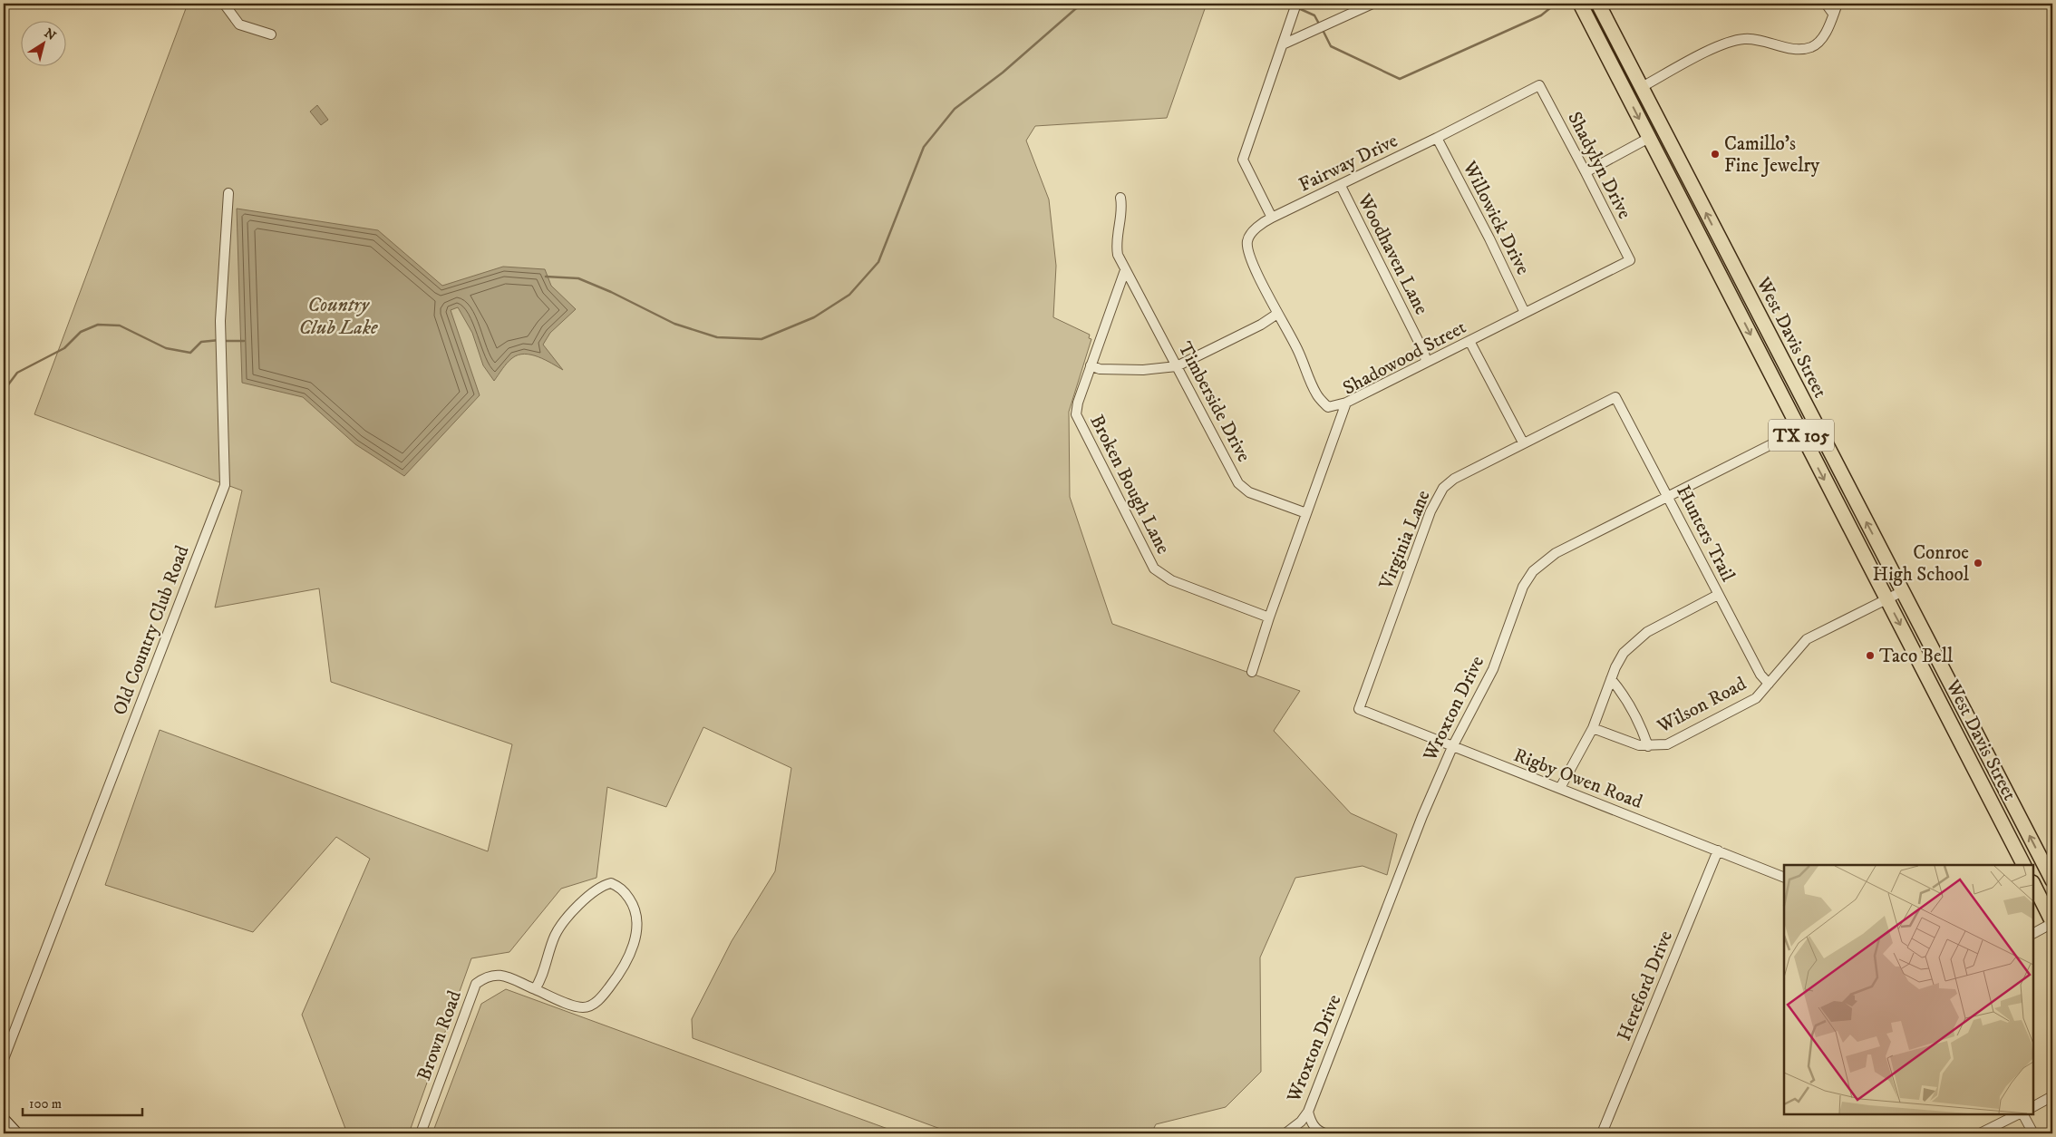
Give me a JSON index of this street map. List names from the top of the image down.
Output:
{
  "streets": {
    "main road": ["West Davis Street", "TX 105"],
    "street": [
      "Fairway Drive",
      "Shadylyn Drive",
      "Willowick Drive",
      "Woodhaven Lane",
      "Shadowood Street",
      "Timberside Drive",
      "Broken Bough Lane",
      "Hunters Trail",
      "Virginia Lane",
      "Old Country Club Road",
      "Wilson Road",
      "Wroxton Drive",
      "Rigby Owen Road",
      "Hereford Drive",
      "Brown Road"
    ]
  },
  "crossings": [
    ["Fairway Drive", "Shadylyn Drive"],
    ["Fairway Drive", "Willowick Drive"],
    ["Fairway Drive", "Woodhaven Lane"],
    ["Shadylyn Drive", "Shadowood Street"],
    ["Willowick Drive", "Shadowood Street"],
    ["Woodhaven Lane", "Shadowood Street"],
    ["West Davis Street", "Wilson Road"],
    ["West Davis Street", "Wroxton Drive"],
    ["Shadowood Street", "Timberside Drive"],
    ["Shadowood Street", "Broken Bough Lane"],
    ["Timberside Drive", "Broken Bough Lane"],
    ["Hunters Trail", "Virginia Lane"],
    ["Hunters Trail", "Wilson Road"],
    ["Hunters Trail", "Wroxton Drive"],
    ["Virginia Lane", "Rigby Owen Road"],
    ["Wroxton Drive", "Rigby Owen Road"],
    ["Rigby Owen Road", "Hereford Drive"]
  ],
  "water": ["Country Club Lake"],
  "places": ["Camillo's Fine Jewelry", "Conroe High School", "Taco Bell"],
  "scale_bar": "100 m",
  "north": "top right"
}
